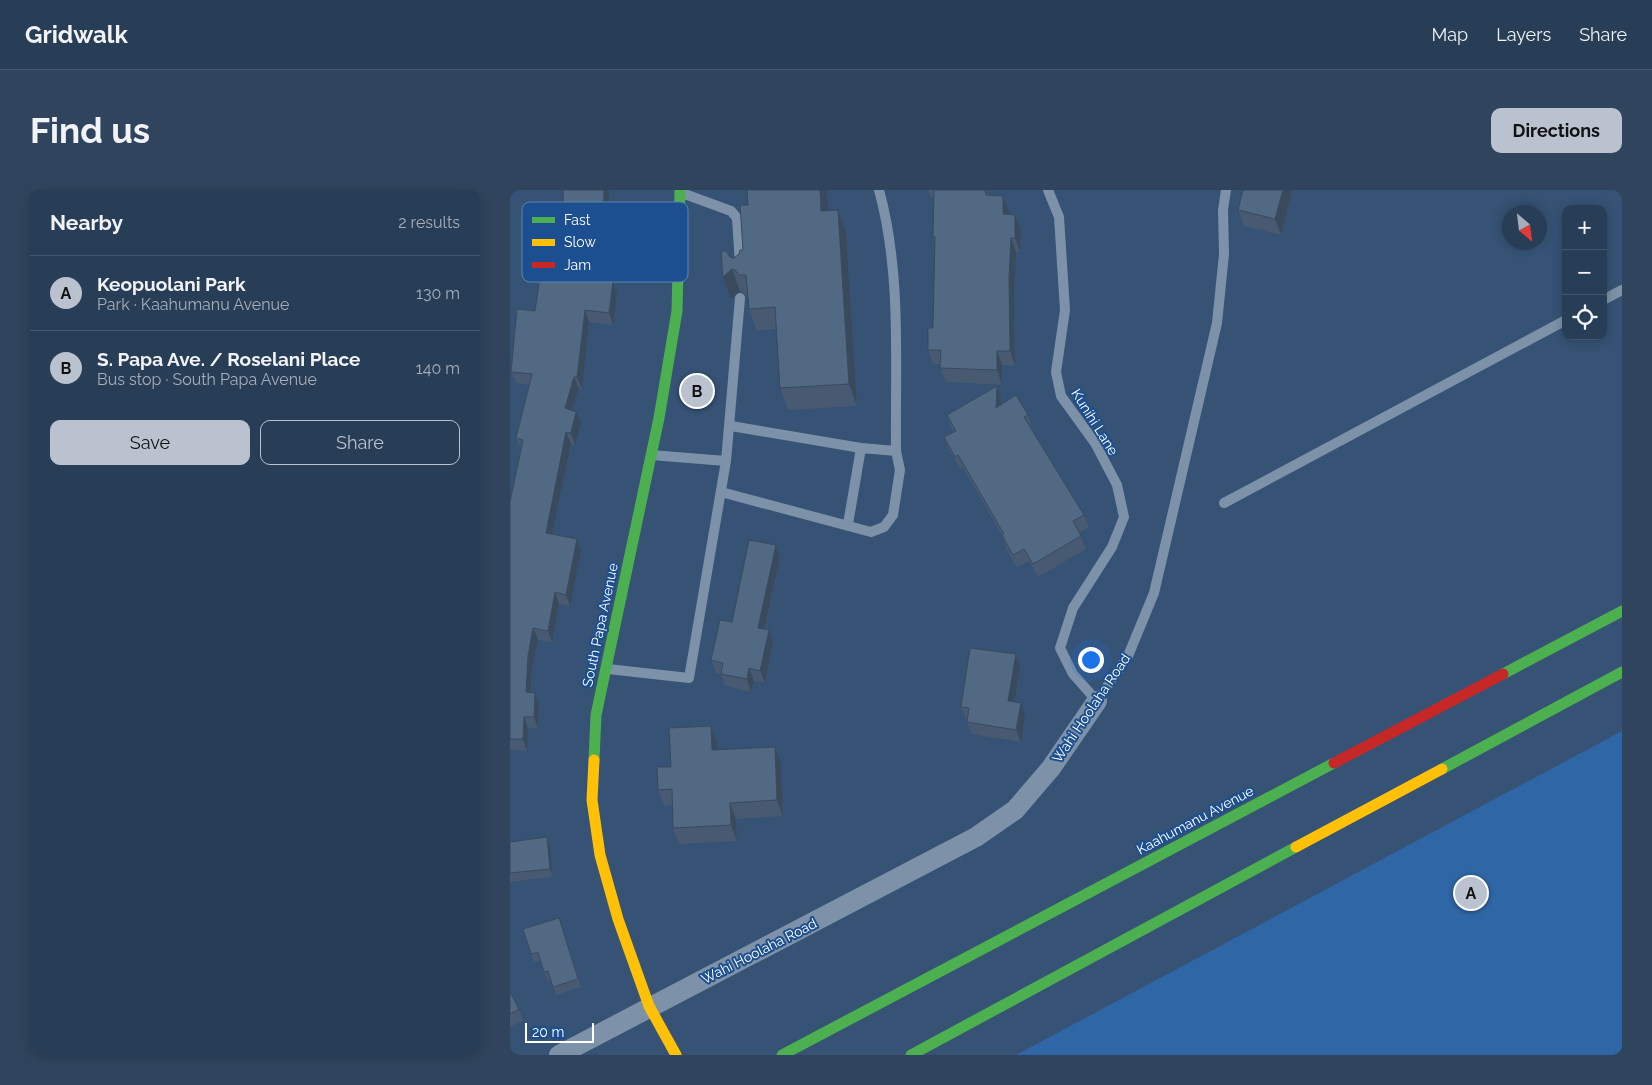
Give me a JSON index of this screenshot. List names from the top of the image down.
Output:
{
  "streets": {
    "main road": ["South Papa Avenue", "Kaahumanu Avenue"],
    "street": ["Wahi Hoolaha Road"],
    "lane": ["Kunihi Lane"]
  },
  "crossings": [
    ["Kunihi Lane", "Wahi Hoolaha Road"],
    ["South Papa Avenue", "Wahi Hoolaha Road"]
  ],
  "legend": ["Fast", "Slow", "Jam"],
  "scale_bar": "20 m",
  "north": "bottom right",
  "page": {
    "header": "Gridwalk",
    "nav": ["Map", "Layers", "Share"],
    "buttons": [
      "Directions",
      ["Save", "Share"]
    ],
    "title": "Find us",
    "heading": ["Nearby", "2 results"],
    "map_buttons": ["+", "−"],
    "list": [
      {
        "mark": "A",
        "name": "Keopuolani Park",
        "note": "Park · Kaahumanu Avenue",
        "value": "130 m"
      },
      {
        "mark": "B",
        "name": "S. Papa Ave. / Roselani Place",
        "note": "Bus stop · South Papa Avenue",
        "value": "140 m"
      }
    ],
    "pins": ["B", "A"],
    "scale": "20 m"
  }
}
